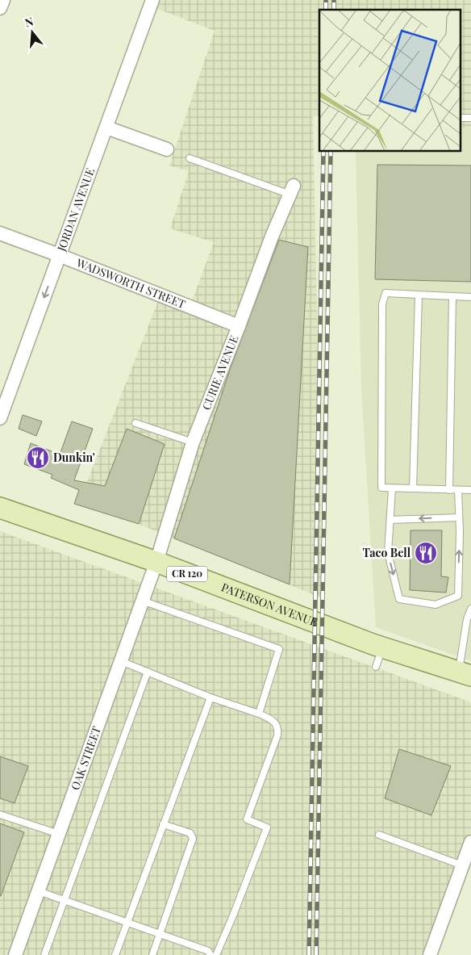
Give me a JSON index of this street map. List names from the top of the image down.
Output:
{
  "streets": {
    "main road": ["CR 120", "PATERSON AVENUE"],
    "street": [
      "JORDAN AVENUE",
      "WADSWORTH STREET",
      "CURIE AVENUE",
      "OAK STREET"
    ]
  },
  "crossings": [
    ["JORDAN AVENUE", "WADSWORTH STREET"],
    ["WADSWORTH STREET", "CURIE AVENUE"],
    ["CURIE AVENUE", "PATERSON AVENUE"],
    ["CURIE AVENUE", "OAK STREET"],
    ["PATERSON AVENUE", "OAK STREET"]
  ],
  "one_way": ["JORDAN AVENUE"],
  "places": {
    "restaurant": ["Dunkin'", "Taco Bell"]
  },
  "north": "top"
}
